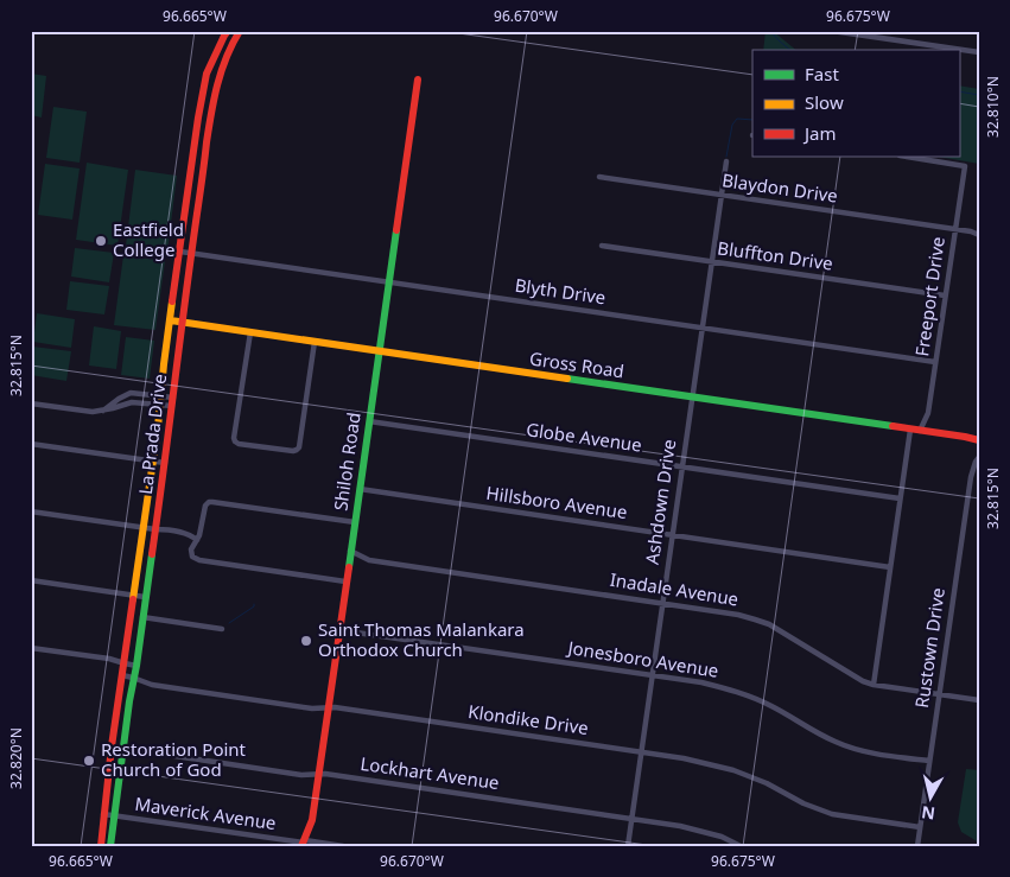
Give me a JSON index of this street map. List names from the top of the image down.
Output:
{
  "streets": {
    "main road": ["Gross Road", "La Prada Drive", "Shiloh Road"],
    "street": [
      "Blaydon Drive",
      "Bluffton Drive",
      "Blyth Drive",
      "Freeport Drive",
      "Globe Avenue",
      "Ashdown Drive",
      "Hillsboro Avenue",
      "Inadale Avenue",
      "Rustown Drive",
      "Jonesboro Avenue",
      "Klondike Drive",
      "Lockhart Avenue",
      "Maverick Avenue"
    ]
  },
  "crossings": [
    ["Blaydon Drive", "Freeport Drive"],
    ["Blaydon Drive", "Ashdown Drive"],
    ["Bluffton Drive", "Freeport Drive"],
    ["Bluffton Drive", "Ashdown Drive"],
    ["Blyth Drive", "Freeport Drive"],
    ["Blyth Drive", "La Prada Drive"],
    ["Blyth Drive", "Shiloh Road"],
    ["Blyth Drive", "Ashdown Drive"],
    ["Freeport Drive", "Gross Road"],
    ["Gross Road", "La Prada Drive"],
    ["Gross Road", "Shiloh Road"],
    ["Gross Road", "Ashdown Drive"],
    ["La Prada Drive", "Klondike Drive"],
    ["La Prada Drive", "Lockhart Avenue"],
    ["La Prada Drive", "Maverick Avenue"],
    ["Globe Avenue", "Shiloh Road"],
    ["Globe Avenue", "Ashdown Drive"],
    ["Shiloh Road", "Hillsboro Avenue"],
    ["Shiloh Road", "Inadale Avenue"],
    ["Shiloh Road", "Jonesboro Avenue"],
    ["Shiloh Road", "Klondike Drive"],
    ["Shiloh Road", "Lockhart Avenue"],
    ["Shiloh Road", "Maverick Avenue"],
    ["Ashdown Drive", "Hillsboro Avenue"],
    ["Ashdown Drive", "Inadale Avenue"],
    ["Ashdown Drive", "Jonesboro Avenue"],
    ["Ashdown Drive", "Klondike Drive"],
    ["Ashdown Drive", "Lockhart Avenue"],
    ["Inadale Avenue", "Rustown Drive"],
    ["Rustown Drive", "Jonesboro Avenue"],
    ["Rustown Drive", "Klondike Drive"]
  ],
  "places": ["Eastfield College", "Saint Thomas Malankara Orthodox Church", "Restoration Point Church of God"],
  "legend": ["Fast", "Slow", "Jam"],
  "north": "bottom",
  "coordinates": [
    "96.665°W",
    "96.670°W",
    "96.675°W",
    "32.810°N",
    "32.815°N",
    "32.820°N"
  ]
}
